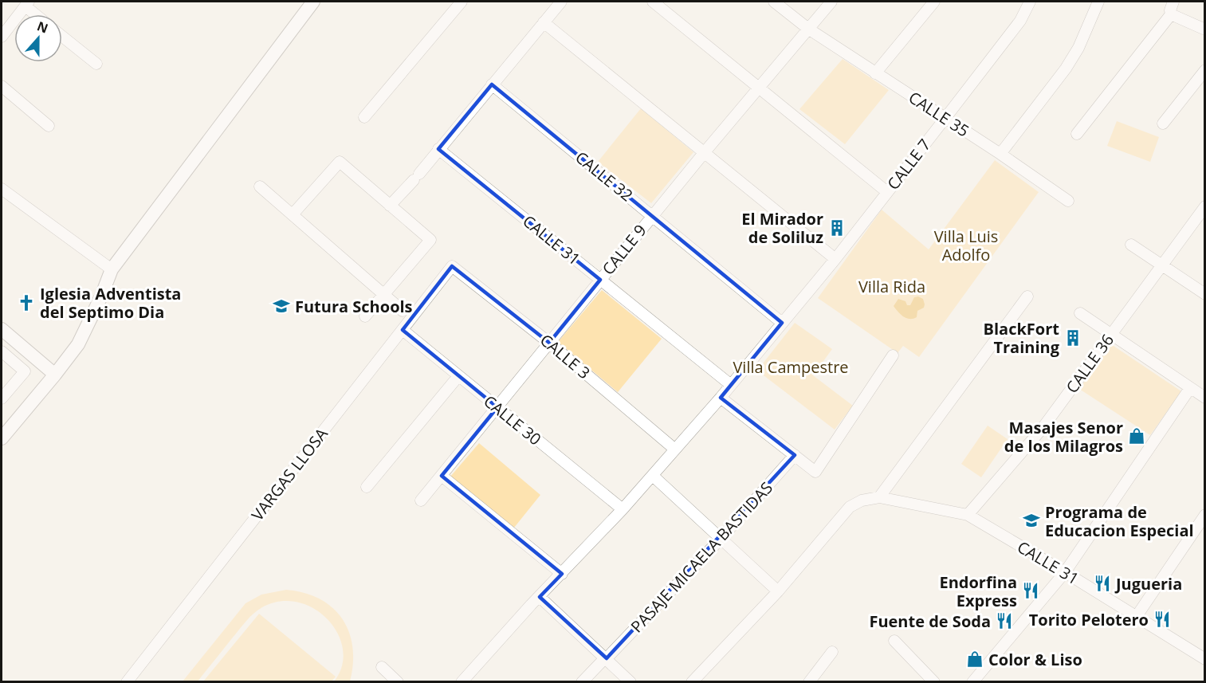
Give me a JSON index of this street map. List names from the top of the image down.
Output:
{
  "streets": {
    "street": [
      "CALLE 35",
      "CALLE 7",
      "CALLE 32",
      "CALLE 31",
      "CALLE 9",
      "CALLE 3",
      "CALLE 36",
      "CALLE 30",
      "VARGAS LLOSA",
      "PASAJE MICAELA BASTIDAS"
    ]
  },
  "crossings": [
    ["CALLE 35", "CALLE 7"],
    ["CALLE 35", "CALLE 9"],
    ["CALLE 7", "CALLE 32"],
    ["CALLE 7", "CALLE 31"],
    ["CALLE 7", "CALLE 3"],
    ["CALLE 7", "CALLE 30"],
    ["CALLE 32", "CALLE 9"],
    ["CALLE 31", "CALLE 9"],
    ["CALLE 31", "CALLE 36"],
    ["CALLE 9", "CALLE 3"],
    ["CALLE 9", "CALLE 30"],
    ["CALLE 3", "VARGAS LLOSA"],
    ["CALLE 30", "VARGAS LLOSA"]
  ],
  "parks": ["Villa Luis Adolfo", "Villa Rida", "Villa Campestre"],
  "places": {
    "building": ["El Mirador de Soliluz", "BlackFort Training"],
    "church": ["Iglesia Adventista del Septimo Dia"],
    "school or university": ["Futura Schools", "Programa de Educacion Especial"],
    "shop": ["Masajes Senor de los Milagros", "Color & Liso"],
    "restaurant": [
      "Jugueria",
      "Endorfina Express",
      "Torito Pelotero",
      "Fuente de Soda"
    ]
  },
  "north": "top"
}
